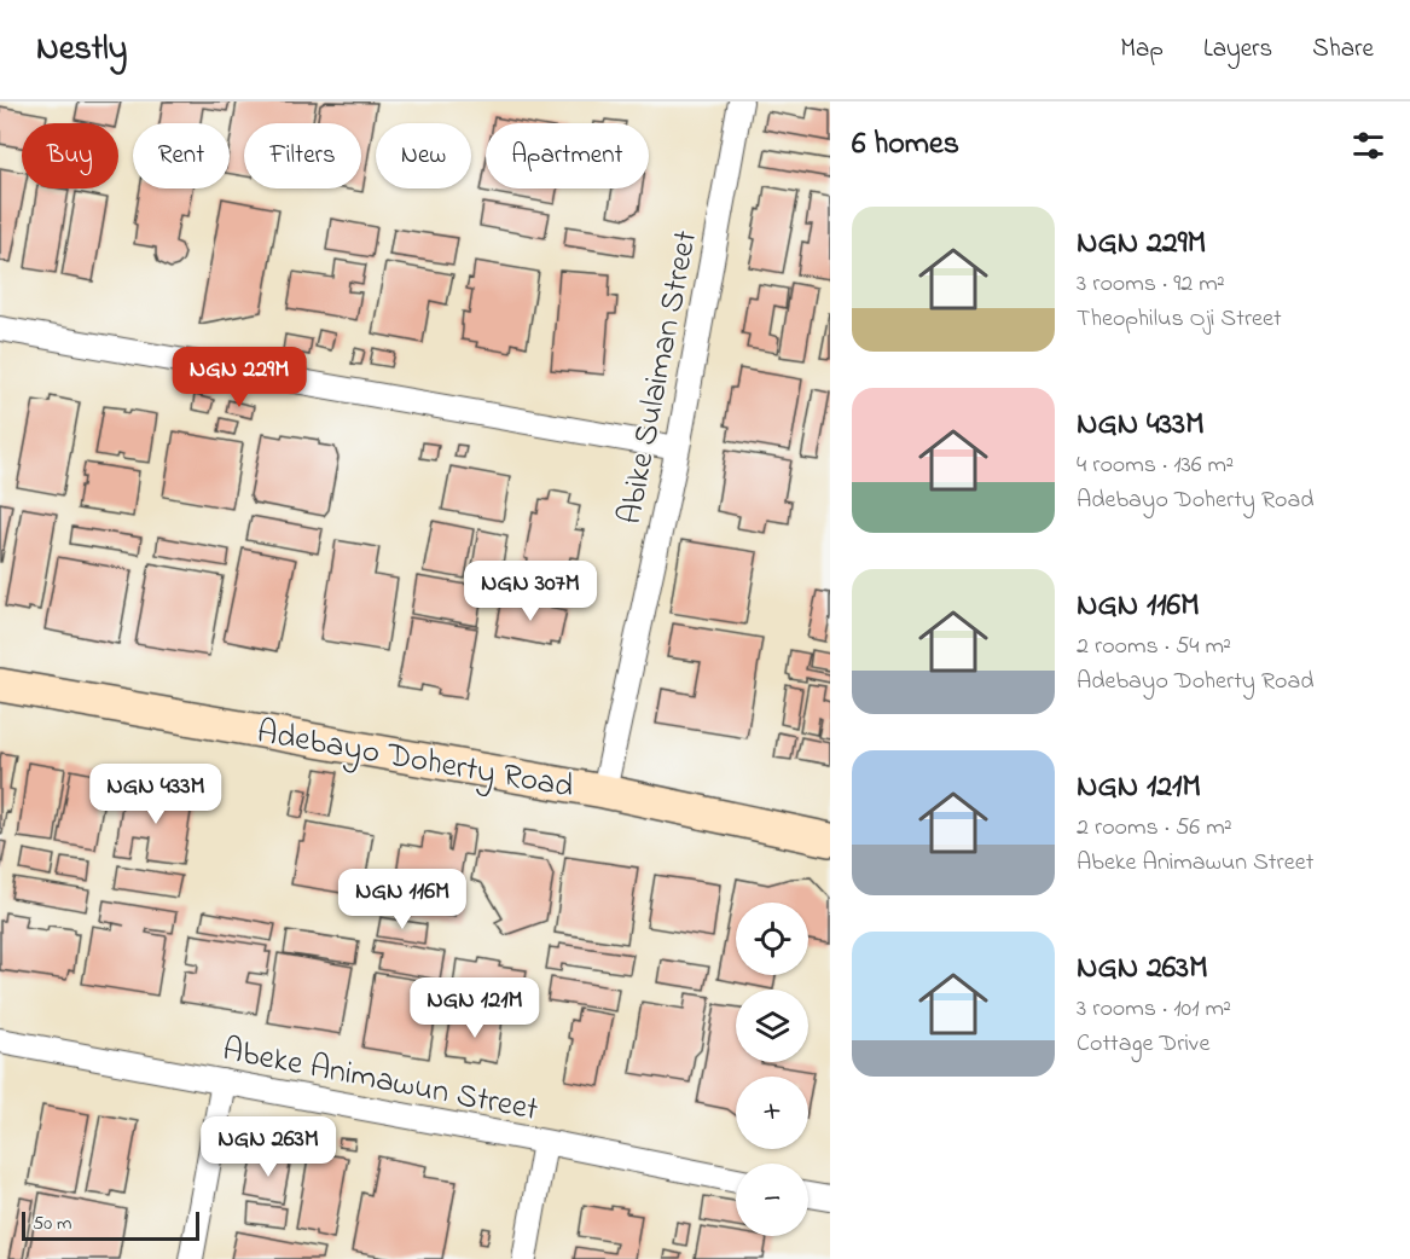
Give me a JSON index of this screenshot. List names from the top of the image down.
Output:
{
  "streets": {
    "street": ["Abike Sulaiman Street", "Adebayo Doherty Road", "Abeke Animawun Street"]
  },
  "crossings": [
    ["Abike Sulaiman Street", "Adebayo Doherty Road"]
  ],
  "scale_bar": "50 m",
  "page": {
    "header": "Nestly",
    "nav": ["Map", "Layers", "Share"],
    "heading": "6 homes",
    "chip": [
      "Buy",
      "Rent",
      "Filters",
      "New",
      "Apartment"
    ],
    "list": [
      {
        "name": "NGN 229M",
        "note": "3 rooms · 92 m² · Theophilus Oji Street"
      },
      {
        "name": "NGN 433M",
        "note": "4 rooms · 136 m² · Adebayo Doherty Road"
      },
      {
        "name": "NGN 116M",
        "note": "2 rooms · 54 m² · Adebayo Doherty Road"
      },
      {
        "name": "NGN 121M",
        "note": "2 rooms · 56 m² · Abeke Animawun Street"
      },
      {
        "name": "NGN 263M",
        "note": "3 rooms · 101 m² · Cottage Drive"
      }
    ],
    "price": [
      "NGN 229M",
      "NGN 307M",
      "NGN 433M",
      "NGN 116M",
      "NGN 121M",
      "NGN 263M"
    ],
    "map_buttons": ["+", "−"],
    "scale": "50 m"
  }
}
